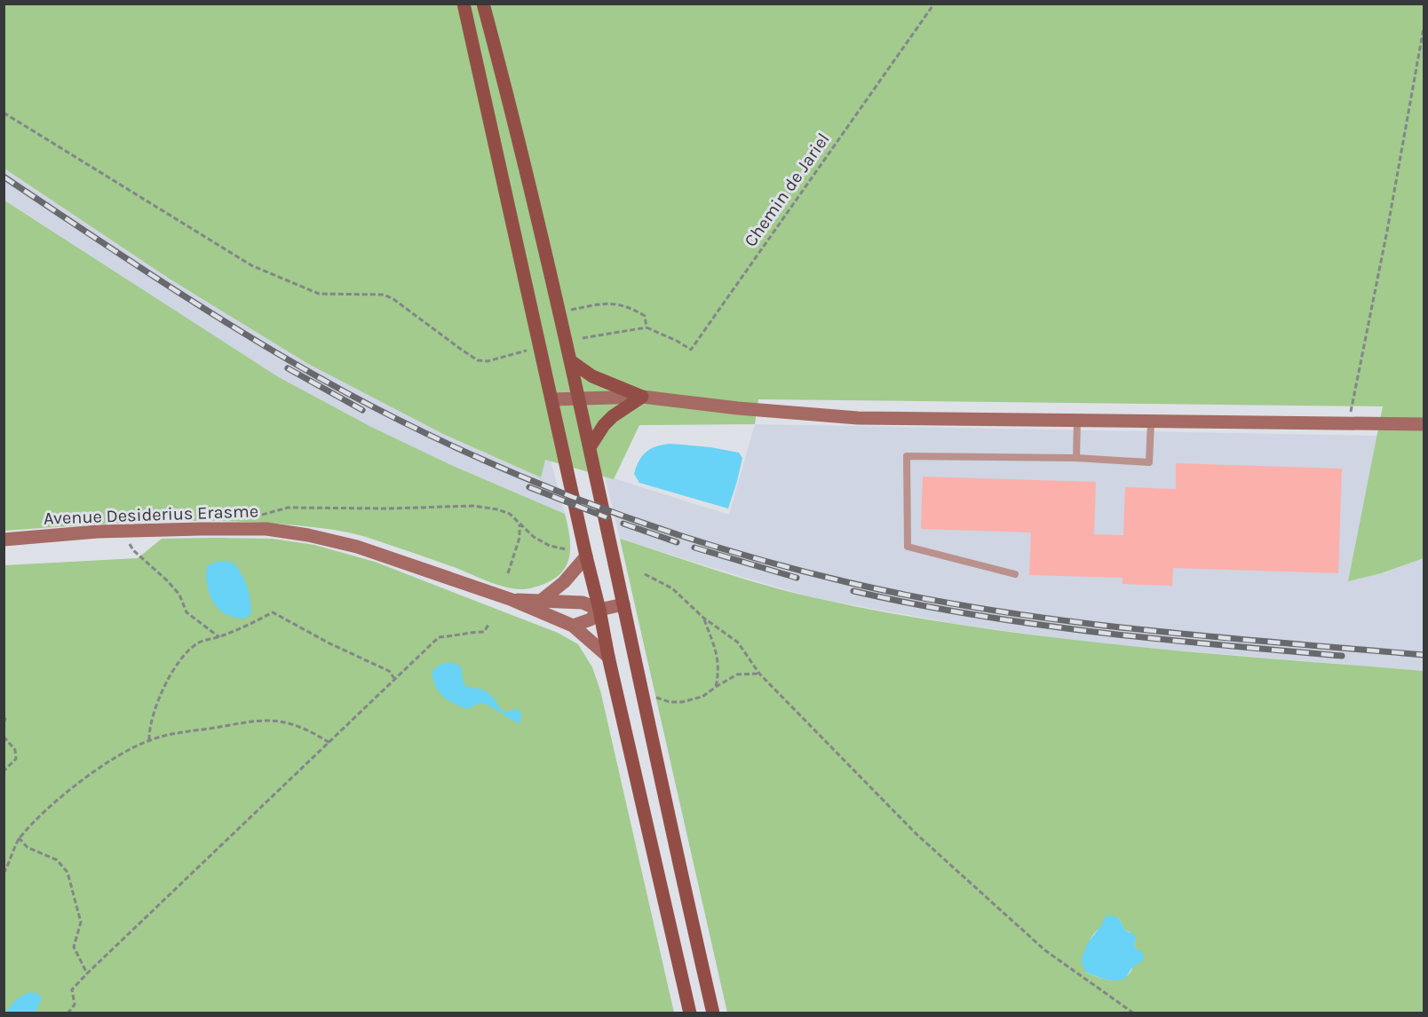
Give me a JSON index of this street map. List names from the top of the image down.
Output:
{
  "streets": {
    "main road": ["Avenue Desiderius Erasme"],
    "path": ["Chemin de Jariel"]
  }
}
